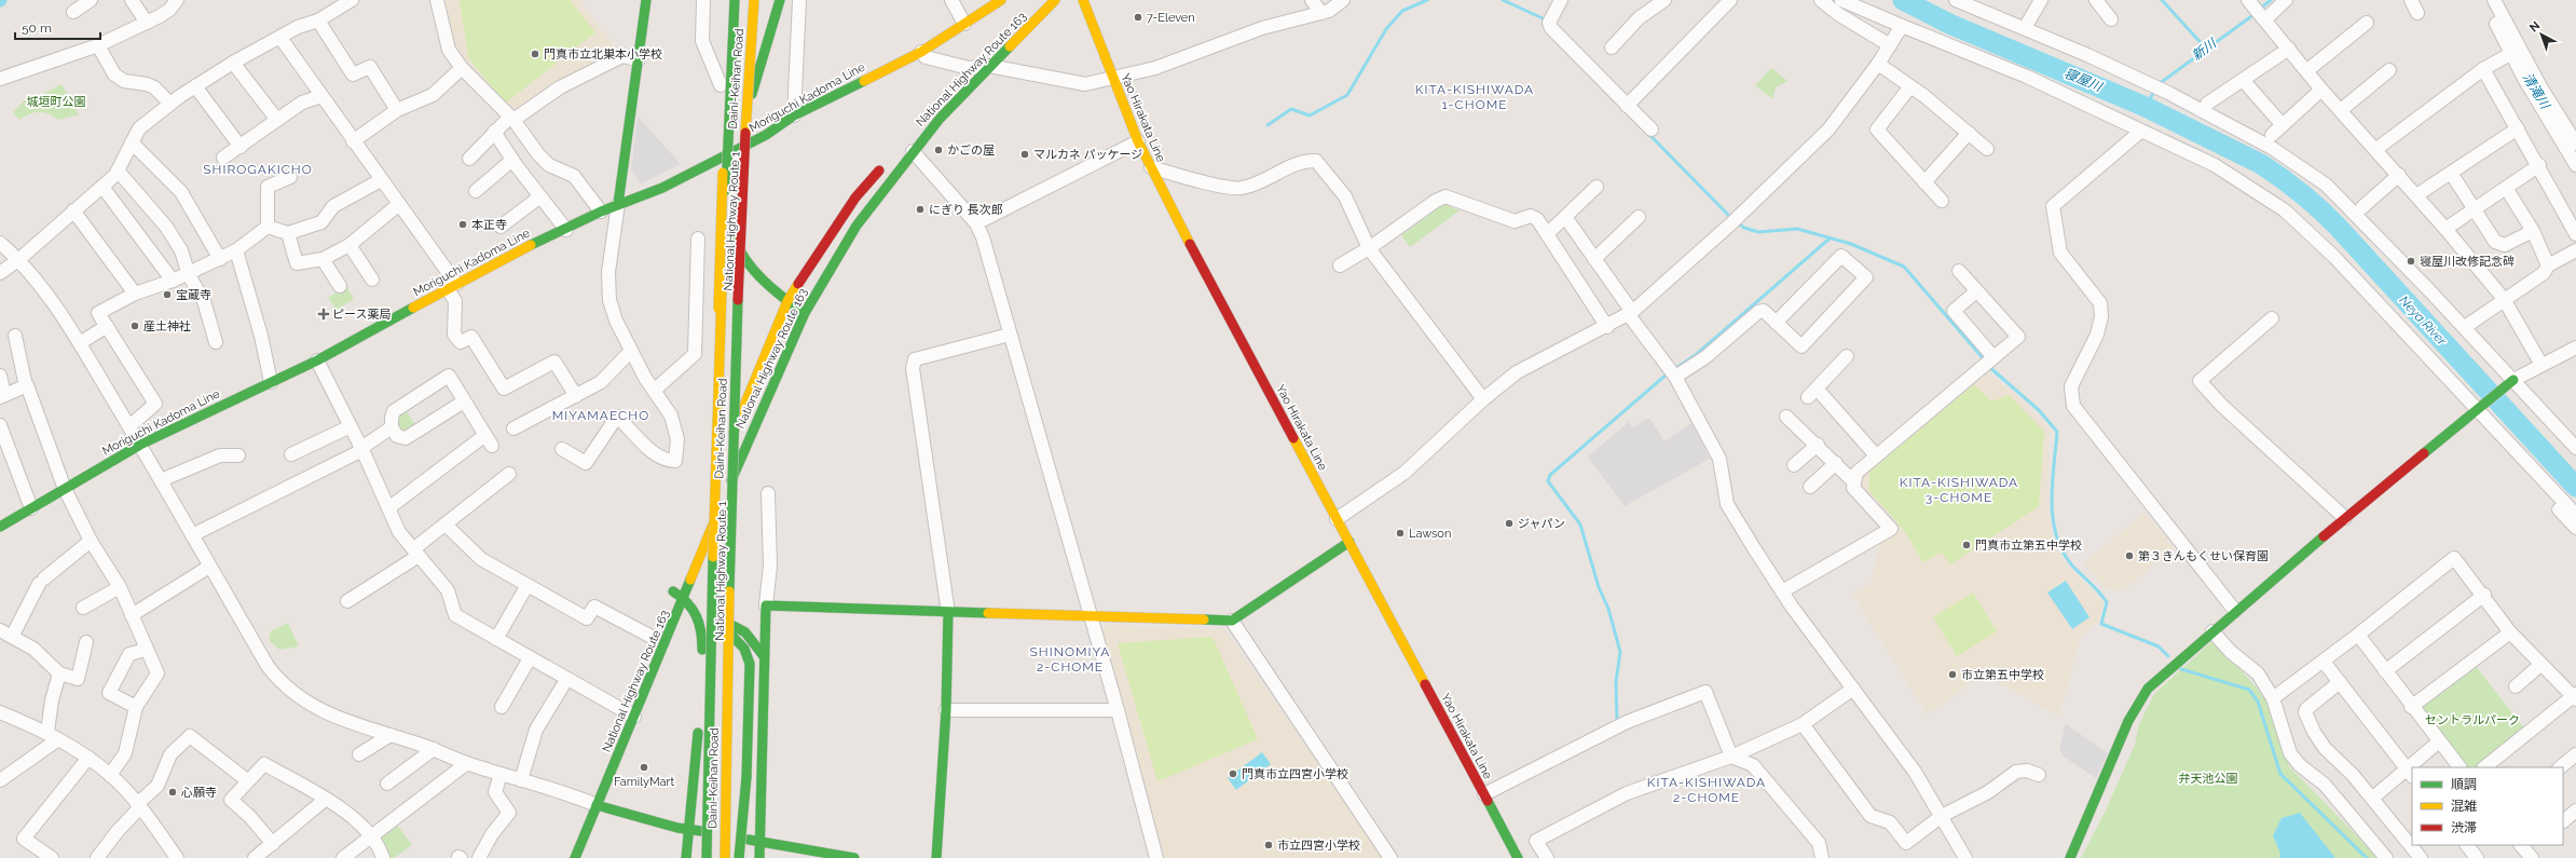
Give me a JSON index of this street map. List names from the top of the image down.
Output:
{
  "streets": {
    "main road": [
      "National Highway Route 163",
      "Daini-Keihan Road",
      "Moriguchi Kadoma Line",
      "Yao Hirakata Line",
      "National Highway Route 1"
    ]
  },
  "crossings": [
    ["Daini-Keihan Road", "National Highway Route 1"]
  ],
  "districts": [
    "KITA-KISHIWADA 1-CHOME",
    "SHIROGAKICHO",
    "MIYAMAECHO",
    "KITA-KISHIWADA 3-CHOME",
    "SHINOMIYA 2-CHOME",
    "KITA-KISHIWADA 2-CHOME"
  ],
  "water": [
    "新川",
    "寝屋川",
    "清滝川",
    "Neya River"
  ],
  "parks": ["城垣町公園", "セントラルパーク", "弁天池公園"],
  "places": {
    "other": [
      "7-Eleven",
      "門真市立北巣本小学校",
      "かごの屋",
      "マルカネ パッケージ",
      "にぎり 長次郎",
      "本正寺",
      "寝屋川改修記念碑",
      "宝蔵寺",
      "産土神社",
      "ジャパン",
      "Lawson",
      "門真市立第五中学校",
      "第３きんもくせい保育園",
      "市立第五中学校",
      "FamilyMart",
      "門真市立四宮小学校",
      "心願寺",
      "市立四宮小学校"
    ],
    "health": ["ピース薬局"]
  },
  "legend": ["順調", "混雑", "渋滞"],
  "scale_bar": "50 m",
  "north": "top left"
}
